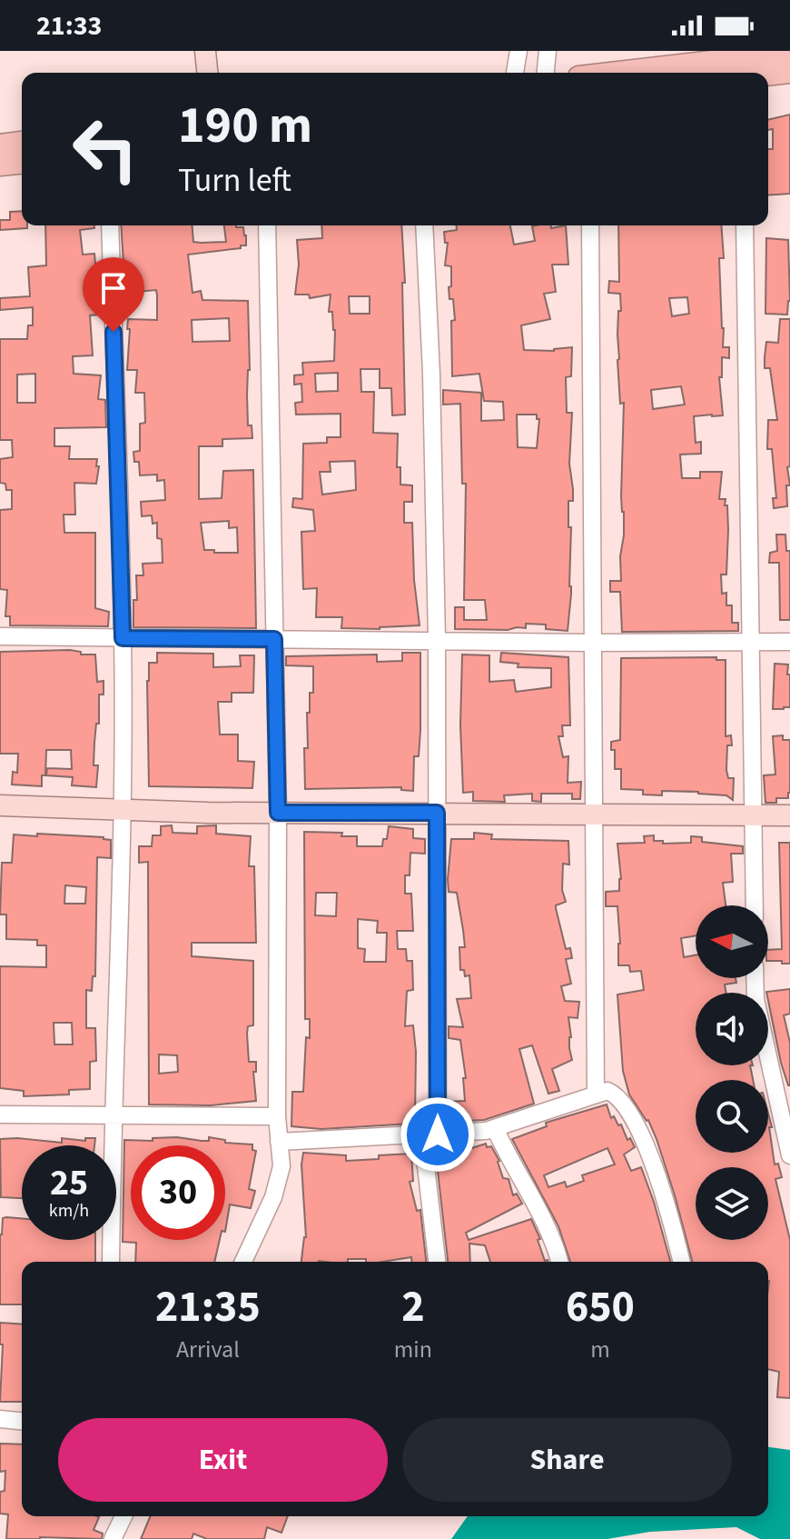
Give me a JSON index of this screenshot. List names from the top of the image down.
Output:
{
  "north": "left",
  "page": {
    "status": "21:33",
    "turn": ["190 m", "Turn left"],
    "speed": "25 km/h",
    "limit": "30",
    "eta": [
      "21:35",
      "Arrival",
      "2",
      "min",
      "650",
      "m"
    ],
    "buttons": ["Exit", "Share"]
  }
}
